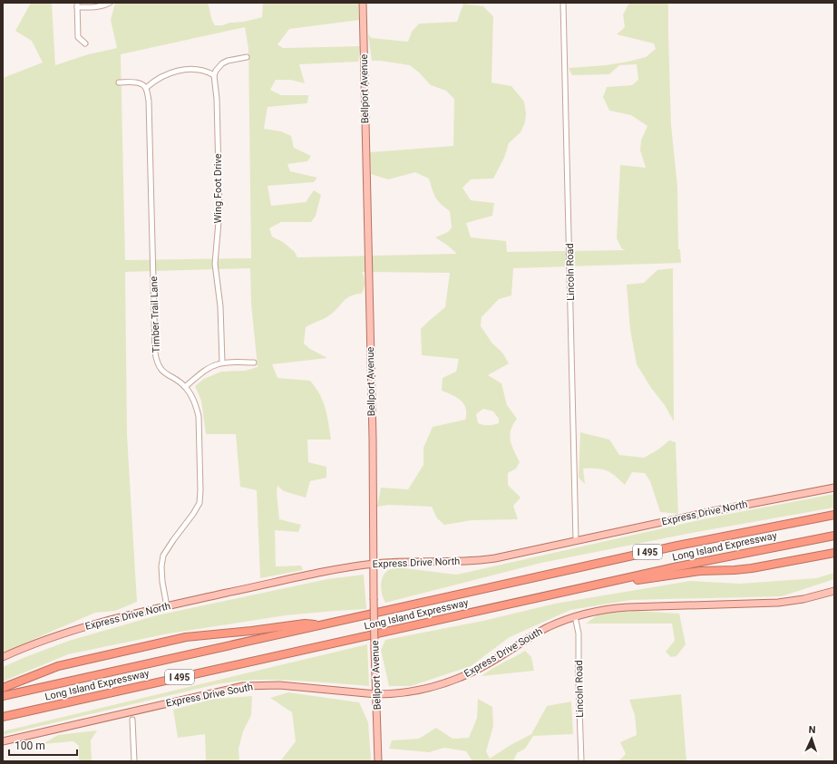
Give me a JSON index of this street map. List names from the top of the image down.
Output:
{
  "streets": {
    "highway": ["Long Island Expressway", "I 495"],
    "main road": ["Bellport Avenue", "Express Drive North", "Express Drive South"],
    "street": ["Wing Foot Drive", "Lincoln Road", "Timber Trail Lane"]
  },
  "crossings": [
    ["Bellport Avenue", "Express Drive North"],
    ["Bellport Avenue", "Express Drive South"],
    ["Lincoln Road", "Express Drive North"],
    ["Lincoln Road", "Express Drive South"],
    ["Timber Trail Lane", "Express Drive North"]
  ],
  "scale_bar": "100 m",
  "north": "top"
}
